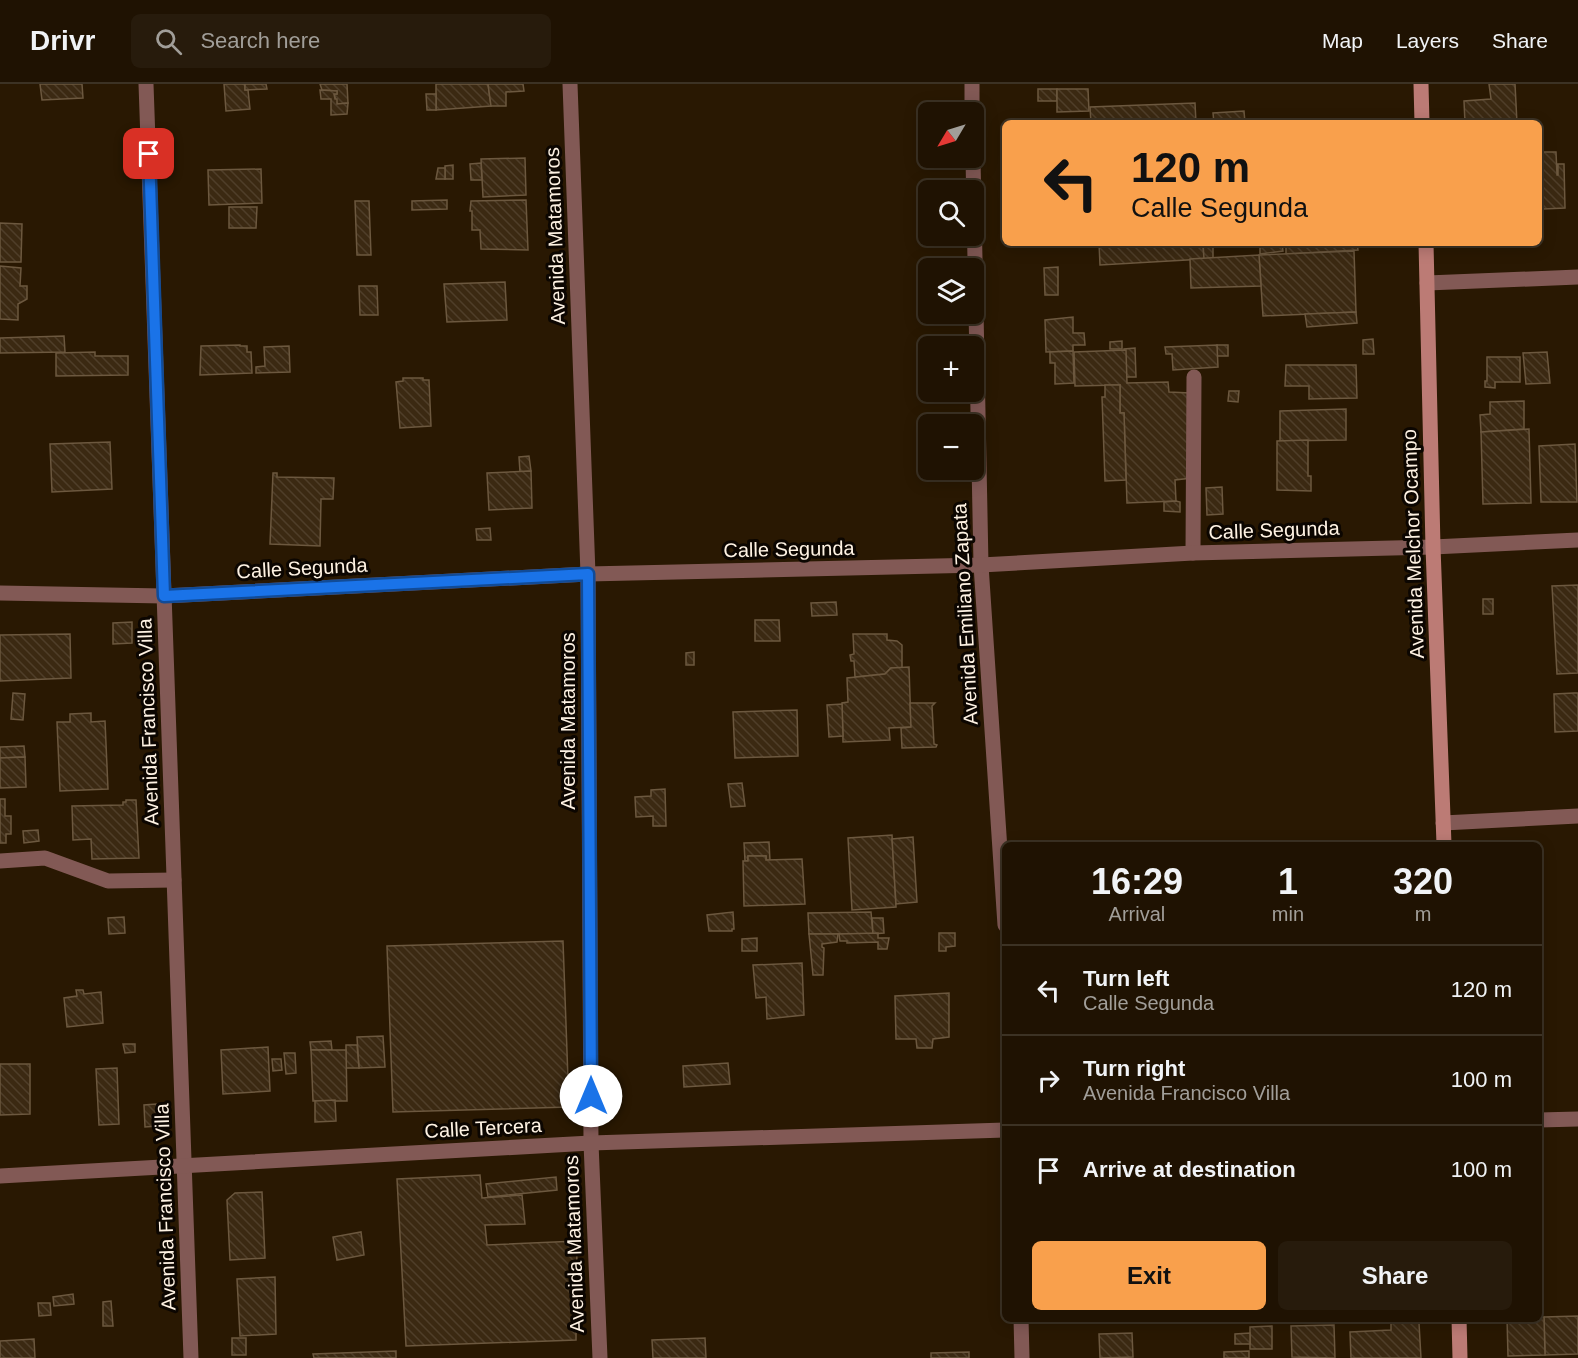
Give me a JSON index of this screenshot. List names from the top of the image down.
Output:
{
  "streets": {
    "main road": ["Avenida Melchor Ocampo"],
    "street": [
      "Avenida Matamoros",
      "Calle Segunda",
      "Avenida Emiliano Zapata",
      "Avenida Francisco Villa",
      "Calle Tercera"
    ]
  },
  "crossings": [
    ["Avenida Matamoros", "Calle Segunda"],
    ["Avenida Matamoros", "Calle Tercera"],
    ["Calle Segunda", "Avenida Melchor Ocampo"],
    ["Calle Segunda", "Avenida Emiliano Zapata"],
    ["Calle Segunda", "Avenida Francisco Villa"],
    ["Avenida Francisco Villa", "Calle Tercera"]
  ],
  "north": "bottom left",
  "page": {
    "header": "Drivr",
    "search": "Search here",
    "nav": ["Map", "Layers", "Share"],
    "map_buttons": ["+", "−"],
    "turn": ["120 m", "Calle Segunda"],
    "eta": [
      "16:29",
      "Arrival",
      "1",
      "min",
      "320",
      "m"
    ],
    "list": [
      {
        "name": "Turn left",
        "note": "Calle Segunda",
        "value": "120 m"
      },
      {
        "name": "Turn right",
        "note": "Avenida Francisco Villa",
        "value": "100 m"
      },
      {
        "name": "Arrive at destination",
        "value": "100 m"
      }
    ],
    "buttons": ["Exit", "Share"]
  }
}
